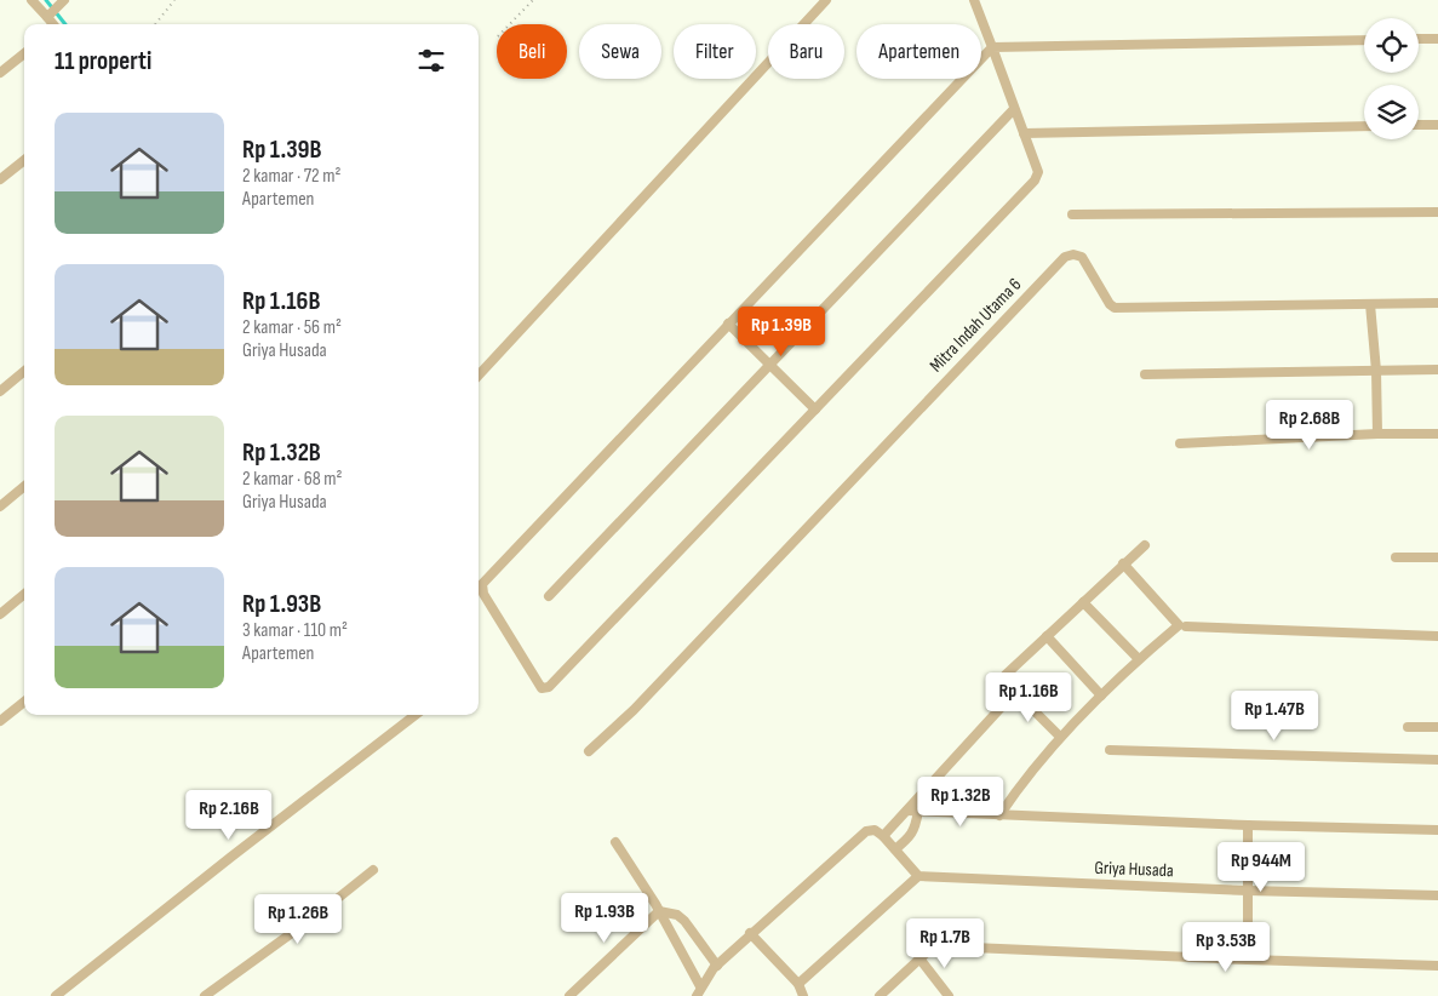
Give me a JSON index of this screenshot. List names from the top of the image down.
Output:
{
  "streets": {
    "street": ["Mitra Indah Utama 6", "Griya Husada"]
  },
  "page": {
    "chip": [
      "Beli",
      "Sewa",
      "Filter",
      "Baru",
      "Apartemen"
    ],
    "heading": "11 properti",
    "list": [
      {
        "name": "Rp 1.39B",
        "note": "2 kamar · 72 m² · Apartemen"
      },
      {
        "name": "Rp 1.16B",
        "note": "2 kamar · 56 m² · Griya Husada"
      },
      {
        "name": "Rp 1.32B",
        "note": "2 kamar · 68 m² · Griya Husada"
      },
      {
        "name": "Rp 1.93B",
        "note": "3 kamar · 110 m² · Apartemen"
      }
    ],
    "price": [
      "Rp 1.39B",
      "Rp 2.68B",
      "Rp 1.16B",
      "Rp 1.47B",
      "Rp 1.32B",
      "Rp 2.16B",
      "Rp 944M",
      "Rp 1.93B",
      "Rp 1.26B",
      "Rp 1.7B",
      "Rp 3.53B"
    ]
  }
}
